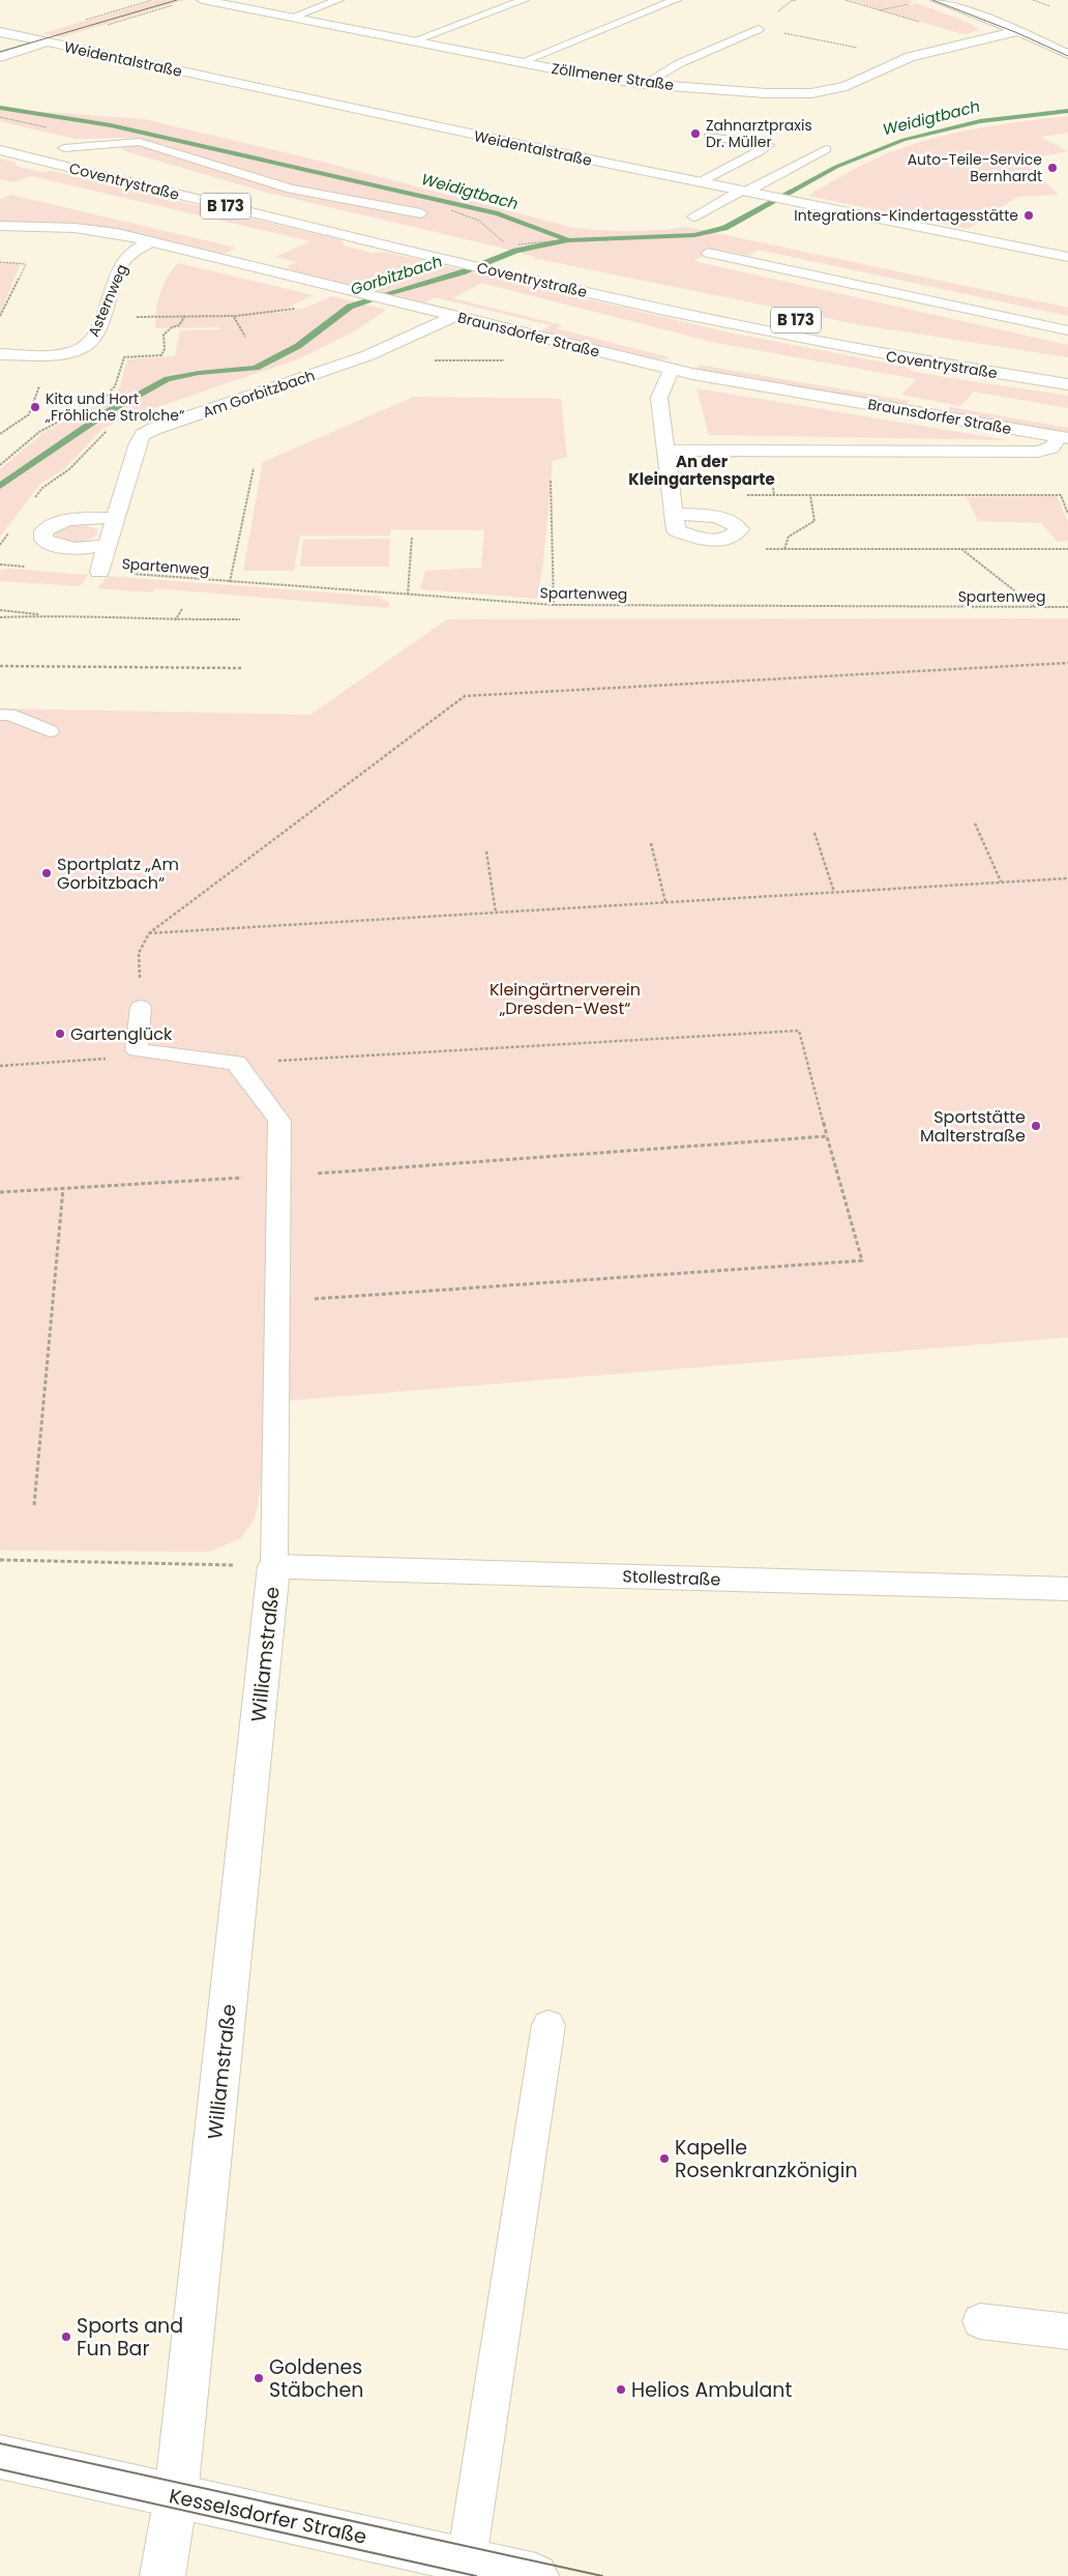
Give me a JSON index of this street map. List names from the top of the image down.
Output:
{
  "streets": {
    "street": [
      "Weidentalstraße",
      "Zöllmener Straße",
      "Coventrystraße",
      "B 173",
      "Asternweg",
      "Braunsdorfer Straße",
      "Am Gorbitzbach",
      "Stollestraße",
      "Williamstraße",
      "Kesselsdorfer Straße"
    ],
    "path": ["Spartenweg"]
  },
  "crossings": [
    ["Asternweg", "Braunsdorfer Straße"],
    ["Braunsdorfer Straße", "Am Gorbitzbach"],
    ["Am Gorbitzbach", "Spartenweg"],
    ["Stollestraße", "Williamstraße"],
    ["Williamstraße", "Kesselsdorfer Straße"]
  ],
  "districts": ["An der Kleingartensparte"],
  "water": ["Weidigtbach", "Gorbitzbach"],
  "parks": ["Kleingärtnerverein „Dresden-West“"],
  "places": [
    "Zahnarztpraxis Dr. Müller",
    "Auto-Teile-Service Bernhardt",
    "Integrations-Kindertagesstätte",
    "Kita und Hort „Fröhliche Strolche“",
    "Sportplatz „Am Gorbitzbach“",
    "Gartenglück",
    "Sportstätte Malterstraße",
    "Kapelle Rosenkranzkönigin",
    "Sports and Fun Bar",
    "Goldenes Stäbchen",
    "Helios Ambulant"
  ]
}
